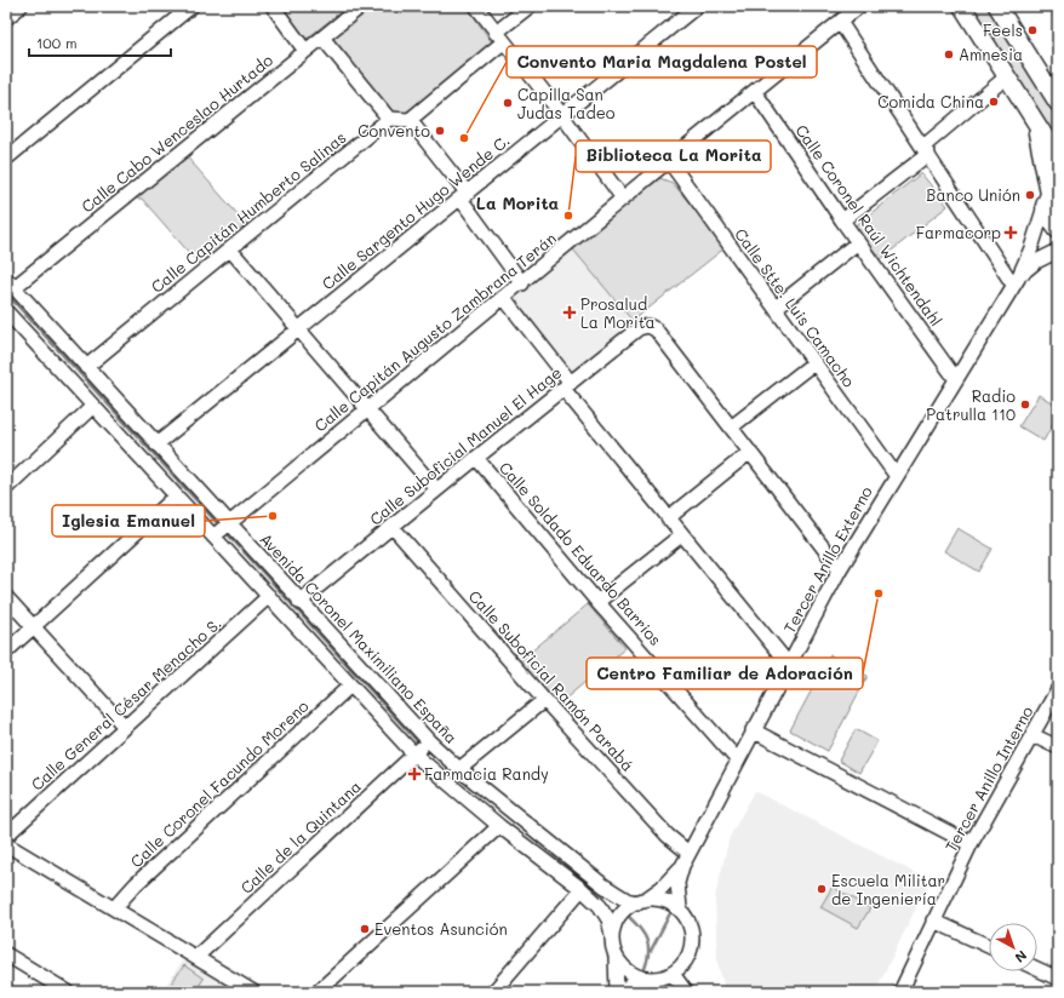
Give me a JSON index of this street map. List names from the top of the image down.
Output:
{
  "streets": {
    "street": [
      "Calle Cabo Wenceslao Hurtado",
      "Calle Capitán Humberto Salinas",
      "Calle Sargento Hugo Wende C.",
      "Calle Coronel Raúl Wichtendahl",
      "Calle Stte. Luis Camacho",
      "Calle Capitán Augusto Zambrana Terán",
      "Calle Suboficial Manuel El Hage",
      "Calle Soldado Eduardo Barrios",
      "Tercer Anillo Externo",
      "Avenida Coronel Maximiliano España",
      "Calle Suboficial Ramón Parabá",
      "Calle General César Menacho S.",
      "Tercer Anillo Interno",
      "Calle Coronel Facundo Moreno",
      "Calle de la Quintana"
    ]
  },
  "crossings": [
    ["Calle Cabo Wenceslao Hurtado", "Avenida Coronel Maximiliano España"],
    ["Calle Capitán Humberto Salinas", "Avenida Coronel Maximiliano España"],
    ["Calle Sargento Hugo Wende C.", "Avenida Coronel Maximiliano España"],
    ["Calle Coronel Raúl Wichtendahl", "Calle Capitán Augusto Zambrana Terán"],
    ["Calle Coronel Raúl Wichtendahl", "Tercer Anillo Externo"],
    ["Calle Stte. Luis Camacho", "Calle Capitán Augusto Zambrana Terán"],
    ["Calle Stte. Luis Camacho", "Tercer Anillo Externo"],
    ["Calle Capitán Augusto Zambrana Terán", "Avenida Coronel Maximiliano España"],
    ["Calle Suboficial Manuel El Hage", "Calle Soldado Eduardo Barrios"],
    ["Calle Suboficial Manuel El Hage", "Avenida Coronel Maximiliano España"],
    ["Calle Suboficial Manuel El Hage", "Calle Suboficial Ramón Parabá"],
    ["Calle Soldado Eduardo Barrios", "Tercer Anillo Externo"],
    ["Tercer Anillo Externo", "Avenida Coronel Maximiliano España"],
    ["Tercer Anillo Externo", "Calle Suboficial Ramón Parabá"],
    ["Avenida Coronel Maximiliano España", "Calle General César Menacho S."],
    ["Avenida Coronel Maximiliano España", "Calle Coronel Facundo Moreno"],
    ["Avenida Coronel Maximiliano España", "Calle de la Quintana"]
  ],
  "districts": ["La Morita"],
  "places": {
    "other": [
      "Feels",
      "Amnesia",
      "Comida China",
      "Capilla San Judas Tadeo",
      "Convento",
      "Convento Maria Magdalena Postel",
      "Banco Unión",
      "Biblioteca La Morita",
      "Radio Patrulla 110",
      "Iglesia Emanuel",
      "Centro Familiar de Adoración",
      "Escuela Militar de Ingeniería",
      "Eventos Asunción"
    ],
    "health": ["Farmacorp", "Prosalud La Morita", "Farmacia Randy"]
  },
  "scale_bar": "100 m",
  "north": "bottom right"
}
